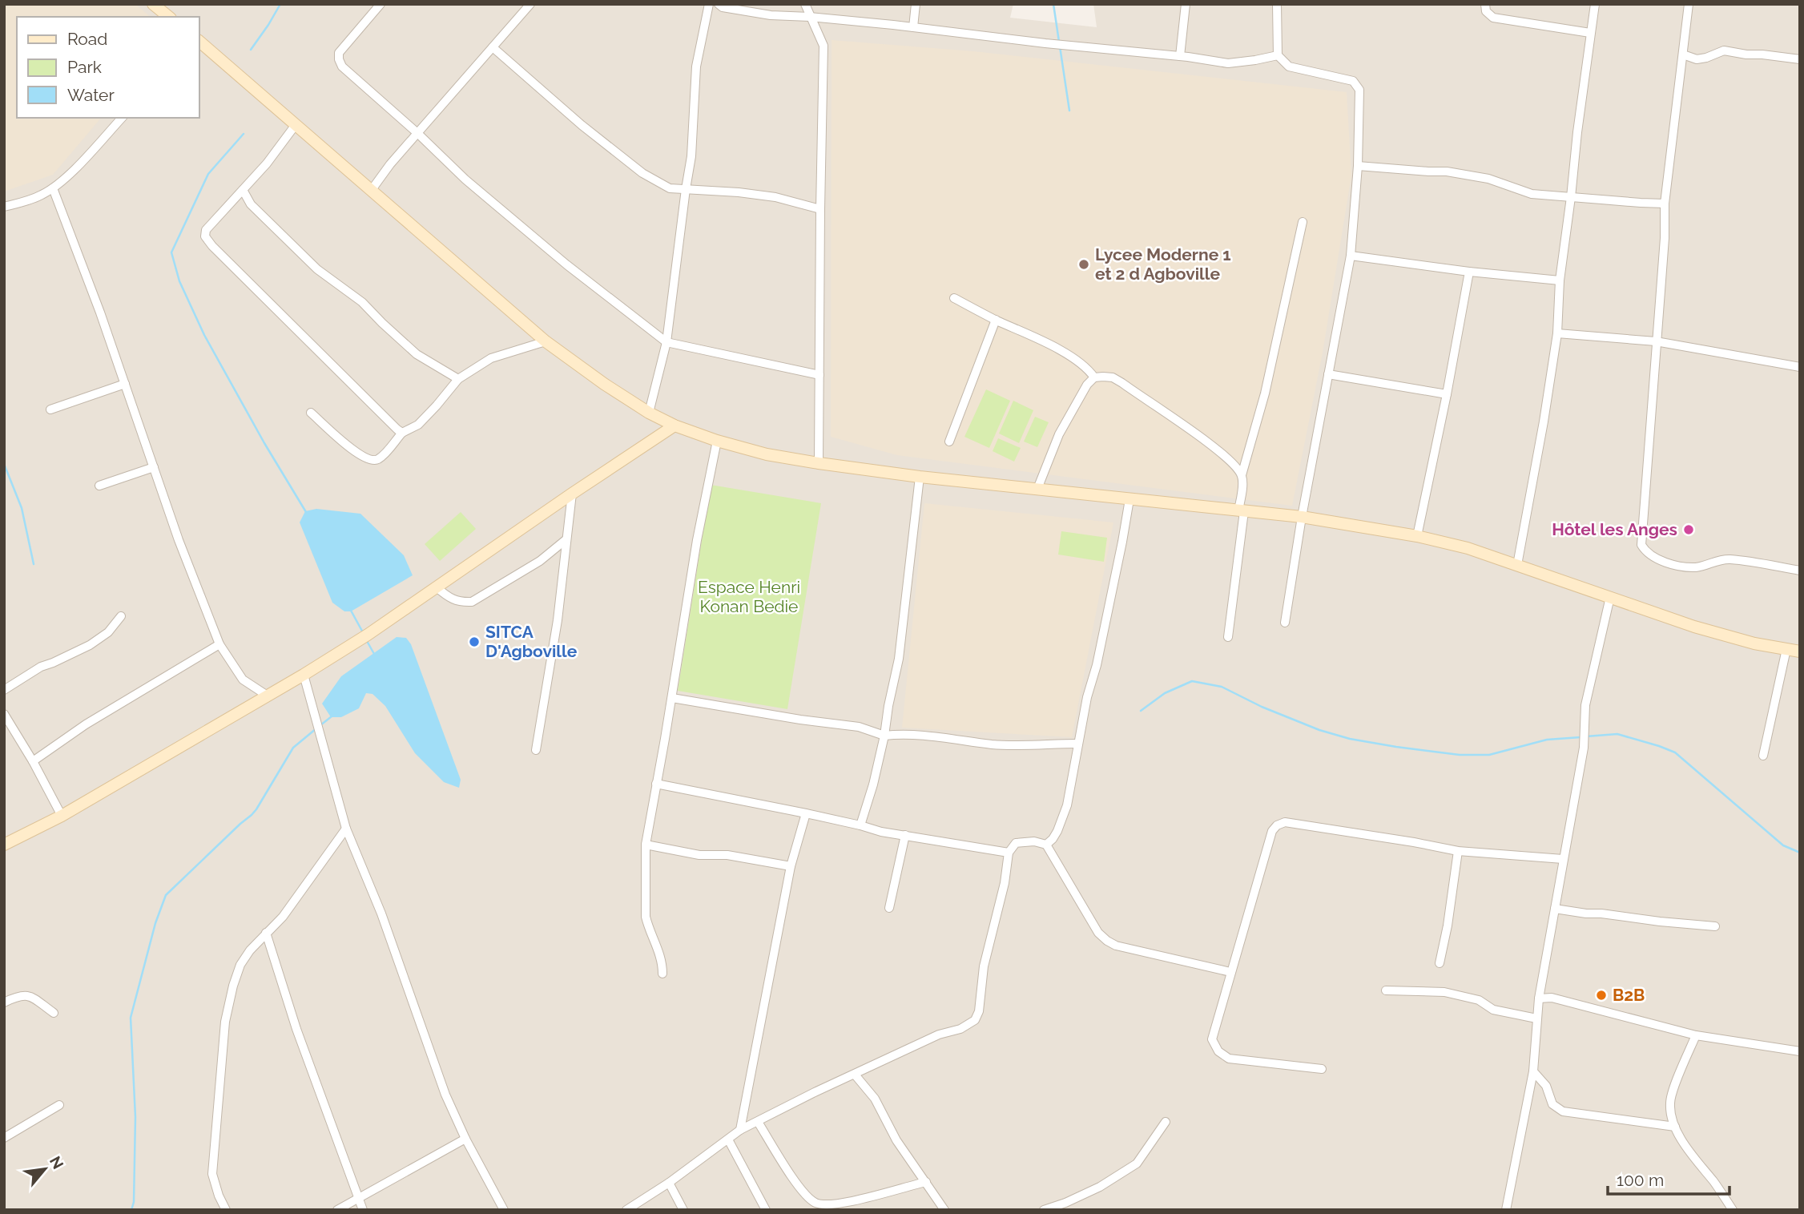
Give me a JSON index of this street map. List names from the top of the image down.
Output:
{
  "parks": ["Espace Henri Konan Bedie"],
  "places": [
    "Lycee Moderne 1 et 2 d Agboville",
    "Hôtel les Anges",
    "SITCA D'Agboville",
    "B2B"
  ],
  "legend": ["Road", "Park", "Water"],
  "scale_bar": "100 m",
  "north": "top right"
}
